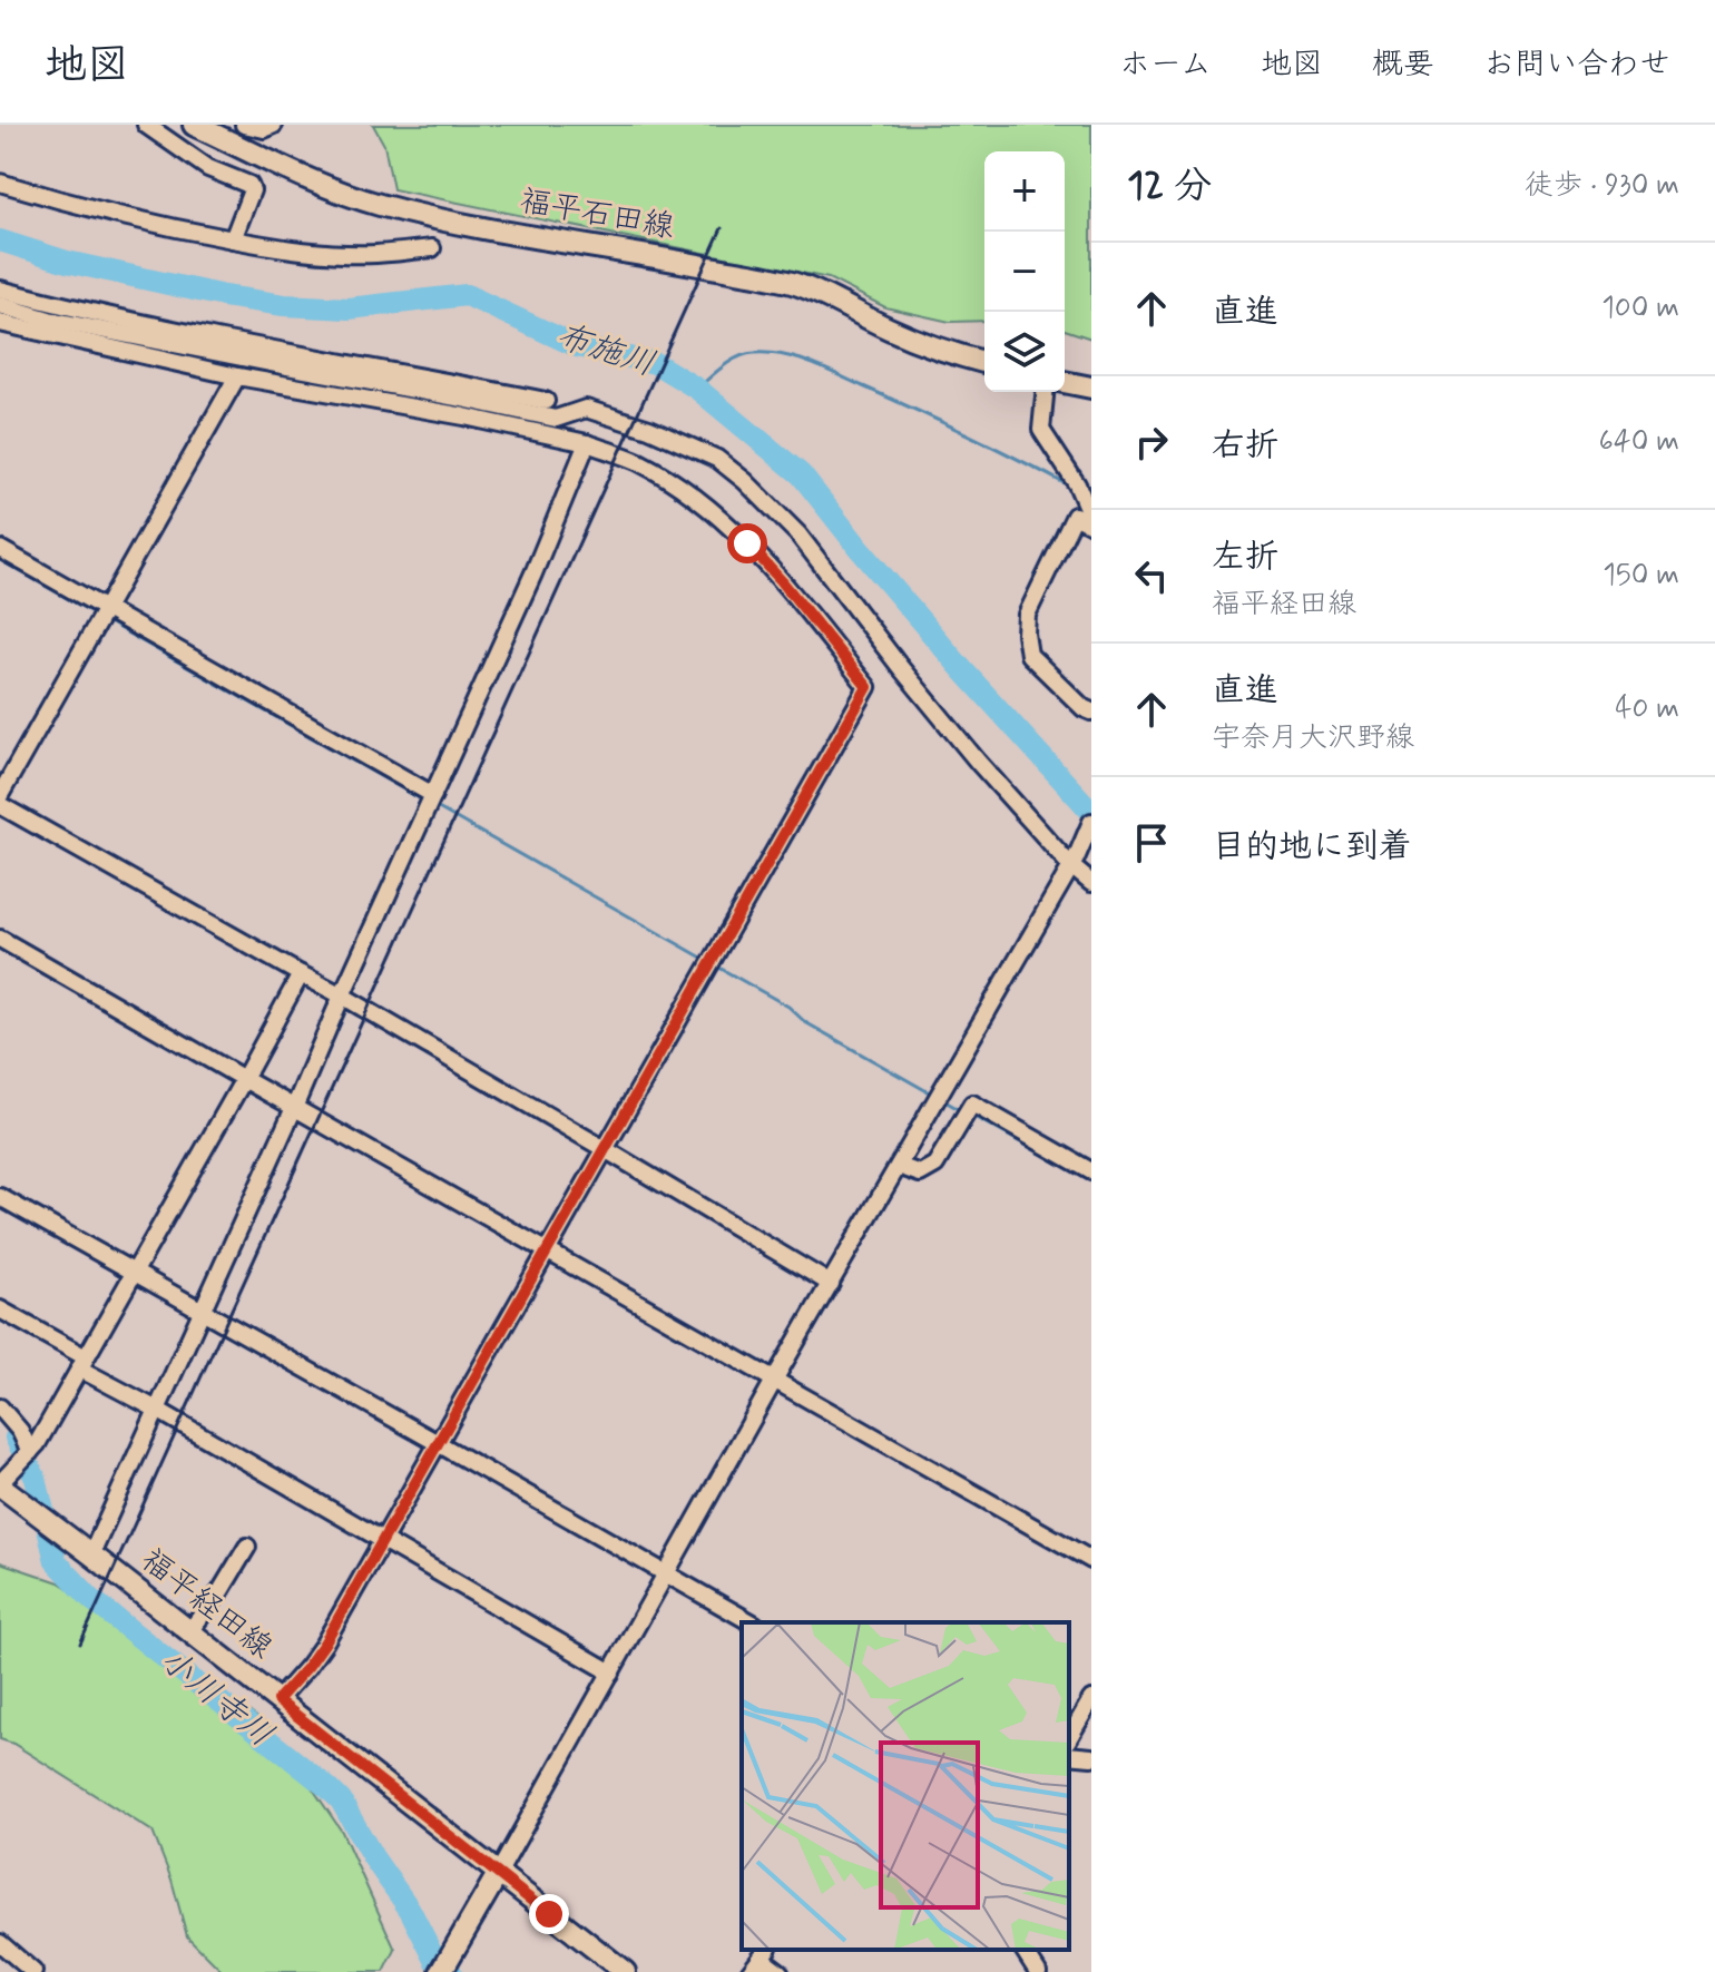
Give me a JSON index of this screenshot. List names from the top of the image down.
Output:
{
  "streets": {
    "main road": ["福平石田線", "福平経田線"]
  },
  "water": ["布施川", "小川寺川"],
  "page": {
    "header": "地図",
    "nav": [
      "ホーム",
      "地図",
      "概要",
      "お問い合わせ"
    ],
    "heading": ["12 分", "徒歩 · 930 m"],
    "map_buttons": ["+", "−"],
    "list": [
      ["直進", "100 m"],
      ["右折", "640 m"],
      ["左折", "福平経田線", "150 m"],
      ["直進", "宇奈月大沢野線", "40 m"],
      "目的地に到着"
    ]
  }
}
